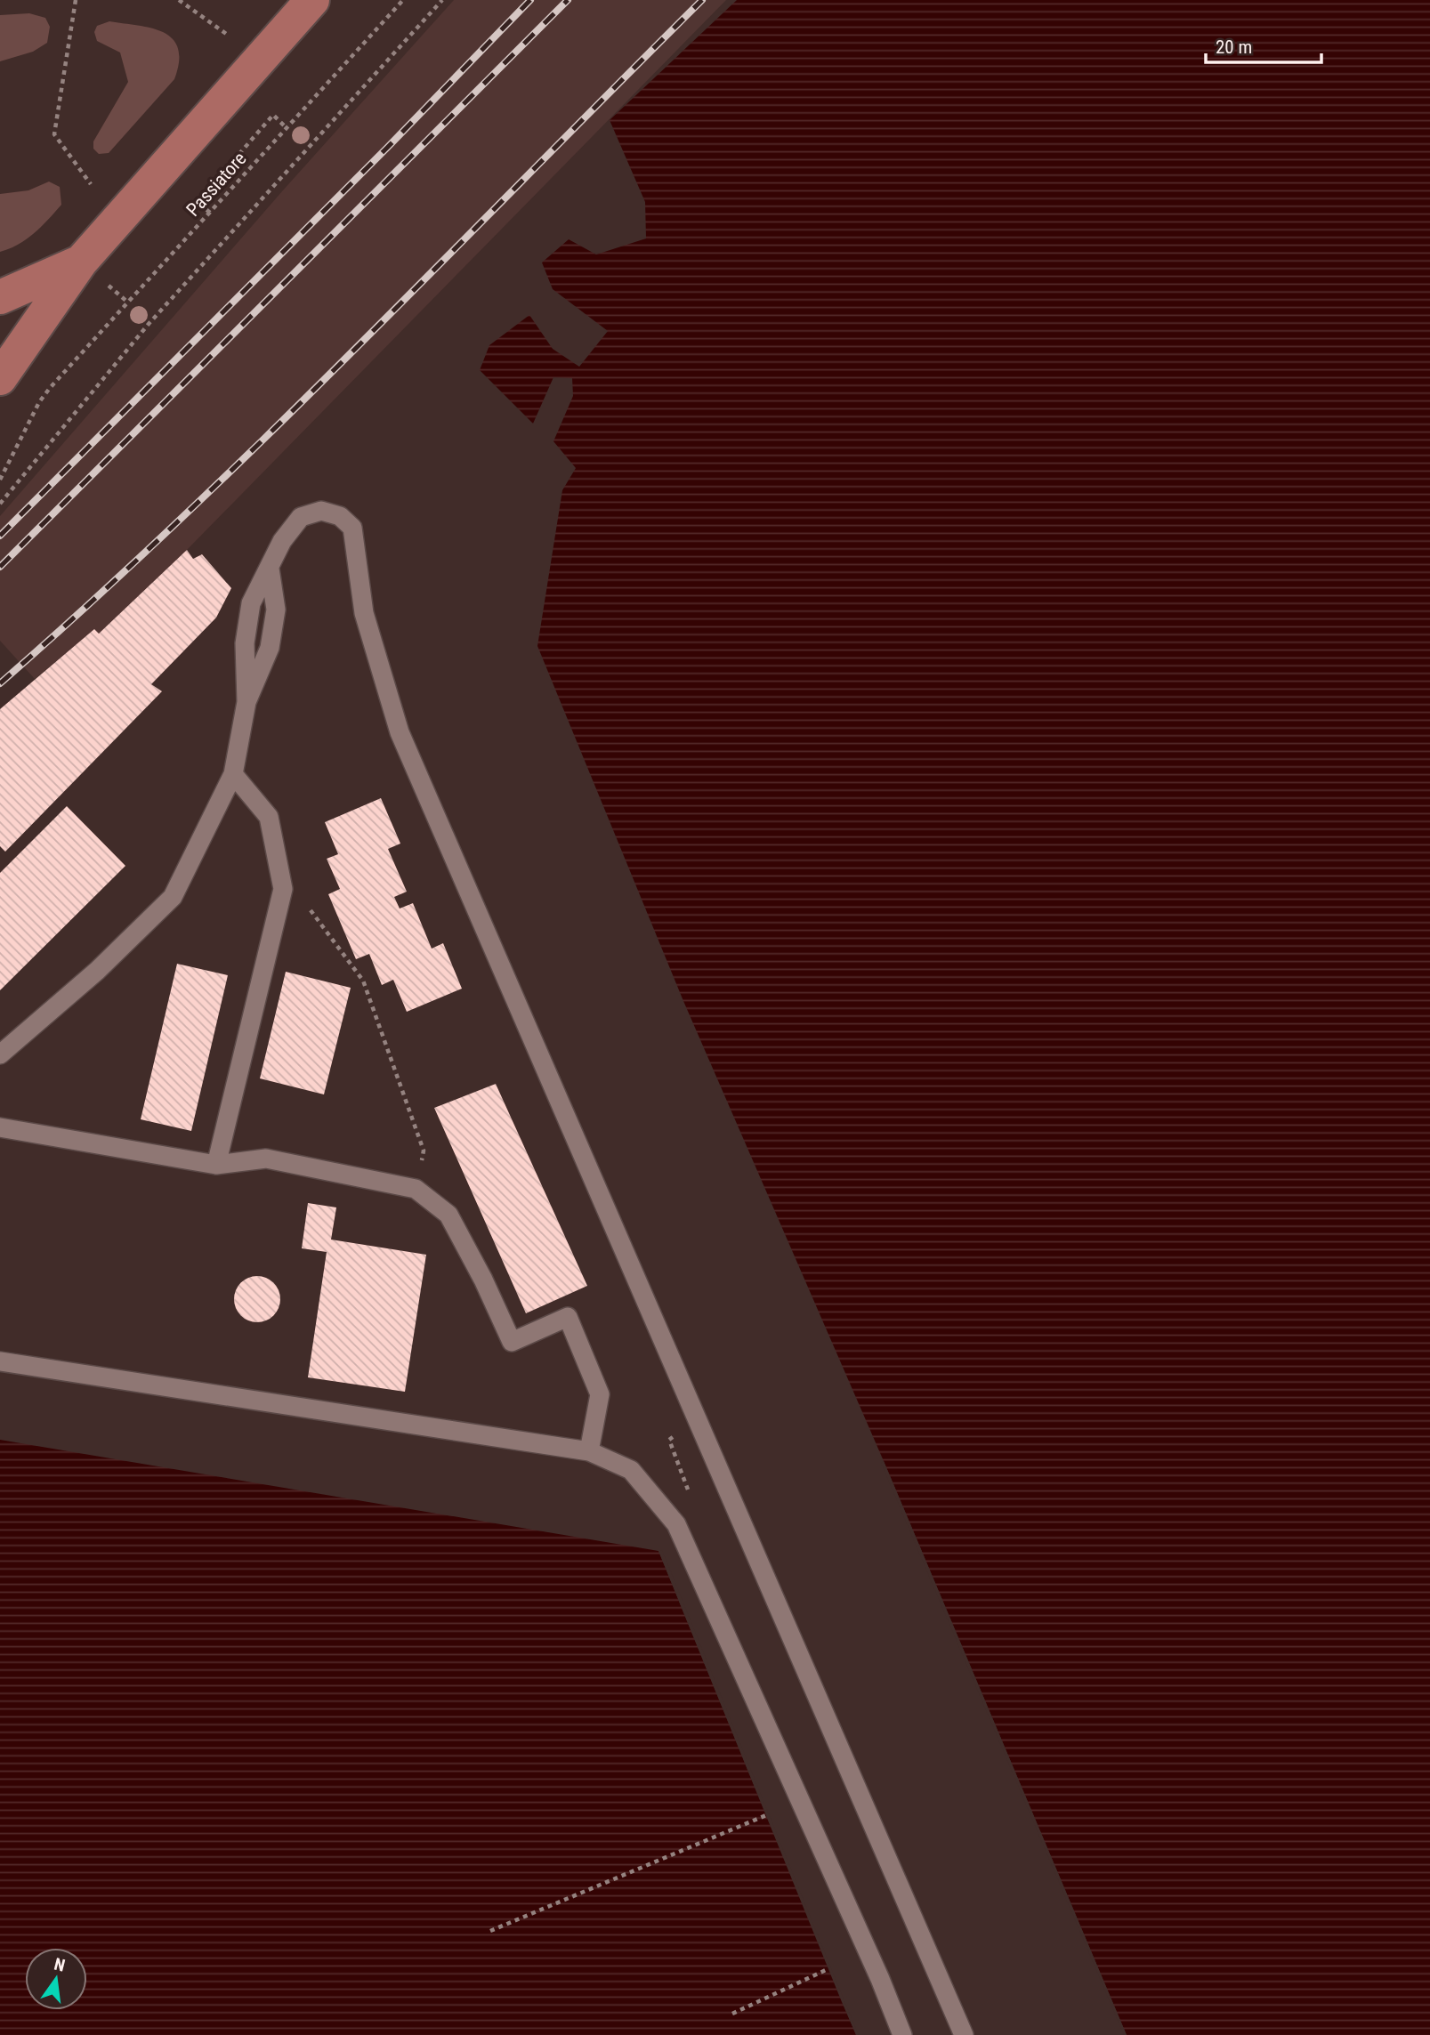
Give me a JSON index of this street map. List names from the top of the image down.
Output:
{
  "streets": {
    "path": ["Passiatore"]
  },
  "scale_bar": "20 m",
  "north": "top"
}
